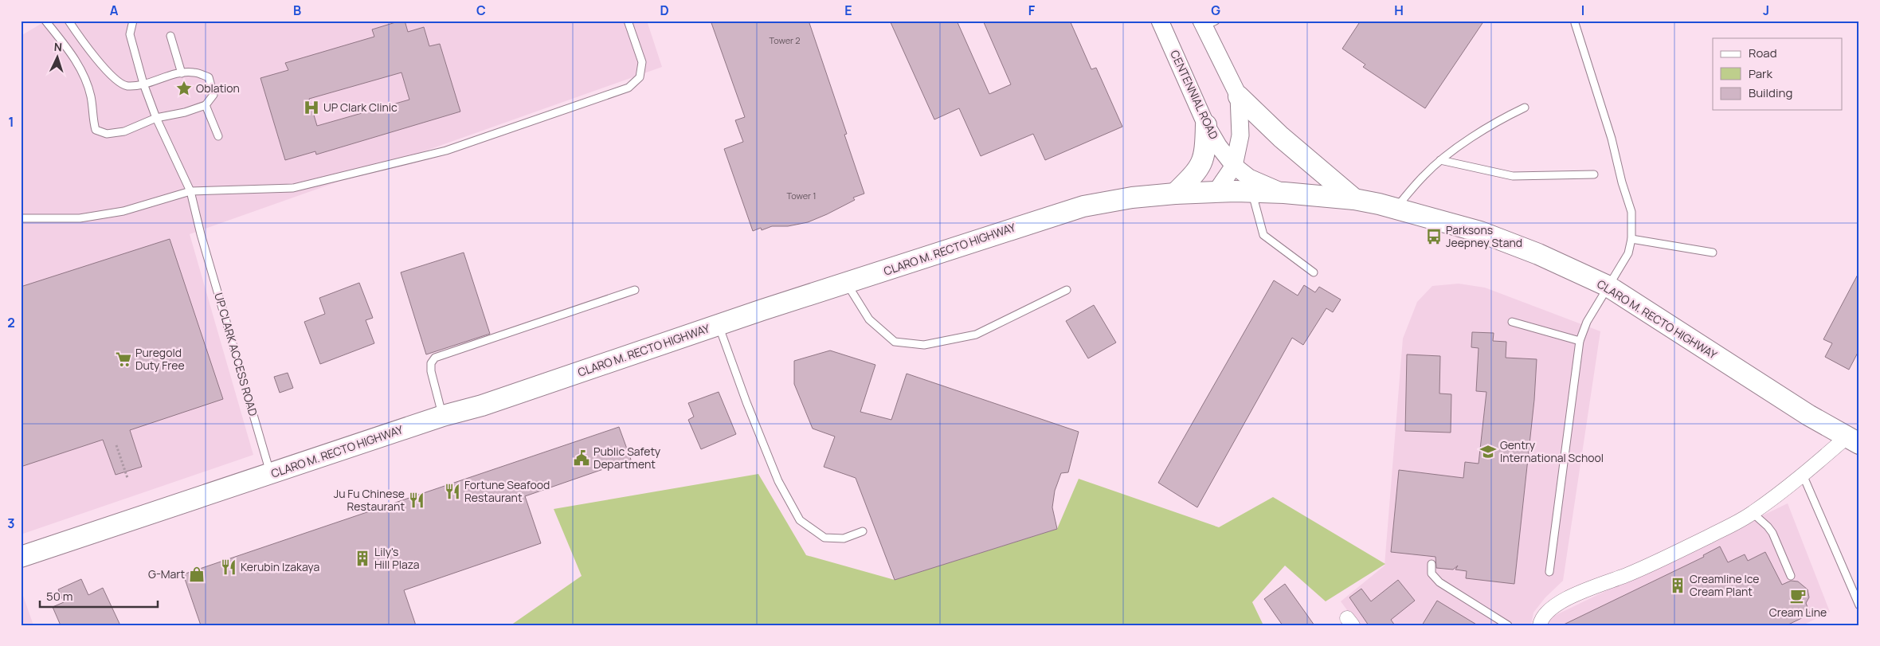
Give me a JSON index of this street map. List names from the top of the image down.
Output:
{
  "streets": {
    "main road": ["CLARO M. RECTO HIGHWAY"],
    "street": ["CENTENNIAL ROAD"],
    "lane": ["UP CLARK ACCESS ROAD"]
  },
  "crossings": [
    ["CENTENNIAL ROAD", "CLARO M. RECTO HIGHWAY"],
    ["CLARO M. RECTO HIGHWAY", "UP CLARK ACCESS ROAD"]
  ],
  "places": {
    "place": ["Oblation"],
    "hospital": ["UP Clark Clinic"],
    "bus stop": ["Parksons Jeepney Stand"],
    "supermarket": ["Puregold Duty Free"],
    "school or university": ["Gentry International School"],
    "public building": ["Public Safety Department"],
    "restaurant": ["Fortune Seafood Restaurant", "Ju Fu Chinese Restaurant", "Kerubin Izakaya"],
    "building": ["Lily's Hill Plaza", "Creamline Ice Cream Plant"],
    "shop": ["G-Mart"],
    "cafe": ["Cream Line"]
  },
  "house_numbers": ["Tower 2", "Tower 1"],
  "legend": ["Road", "Park", "Building"],
  "scale_bar": "50 m",
  "north": "top",
  "grid": {
    "columns": [
      "A",
      "B",
      "C",
      "D",
      "E",
      "F",
      "G",
      "H",
      "I",
      "J"
    ],
    "rows": ["1", "2", "3"]
  }
}
